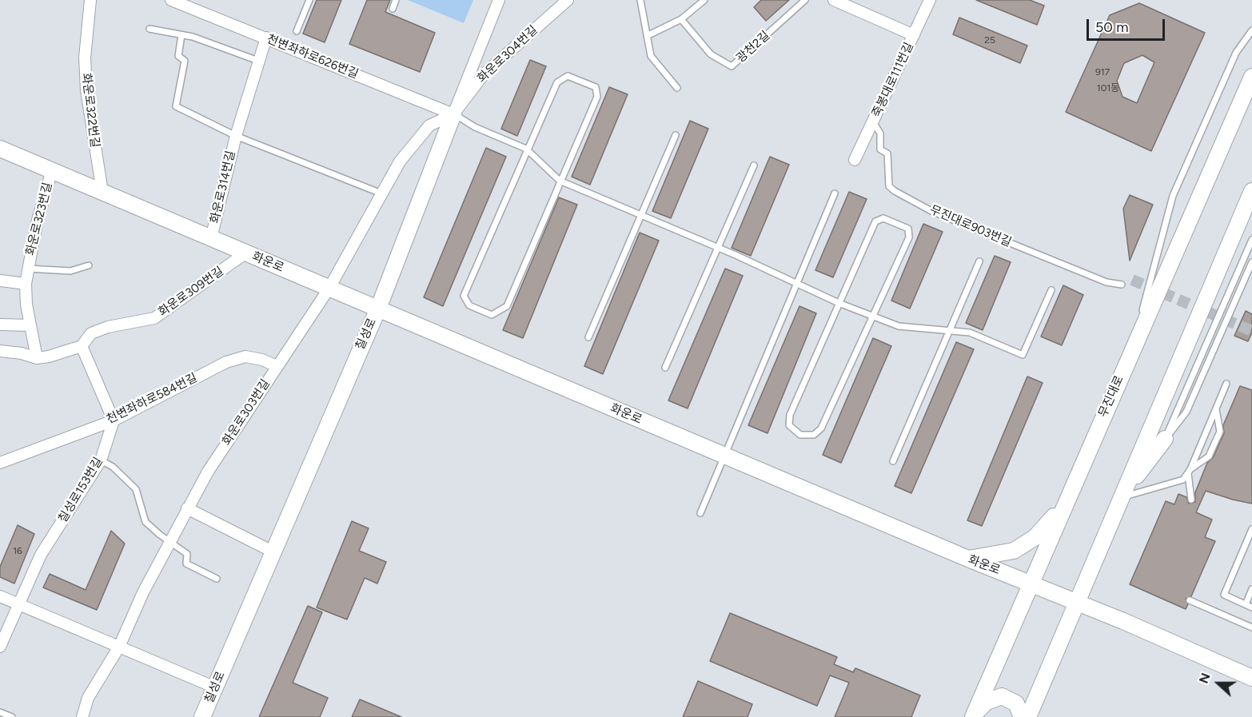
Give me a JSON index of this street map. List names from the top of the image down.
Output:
{
  "streets": {
    "street": [
      "화운로304번길",
      "천변좌하로626번길",
      "죽봉대로111번길",
      "화운로322번길",
      "화운로314번길",
      "화운로323번길",
      "화운로",
      "화운로309번길",
      "칠성로",
      "무진대로",
      "천변좌하로584번길",
      "화운로303번길",
      "칠성로153번길"
    ],
    "lane": ["광천2길", "무진대로903번길"]
  },
  "crossings": [
    ["화운로304번길", "천변좌하로626번길"],
    ["화운로304번길", "화운로"],
    ["화운로304번길", "칠성로"],
    ["화운로304번길", "화운로303번길"],
    ["천변좌하로626번길", "화운로314번길"],
    ["천변좌하로626번길", "칠성로"],
    ["죽봉대로111번길", "무진대로903번길"],
    ["화운로322번길", "화운로"],
    ["화운로314번길", "화운로"],
    ["화운로323번길", "화운로"],
    ["화운로323번길", "화운로309번길"],
    ["화운로", "화운로309번길"],
    ["화운로", "칠성로"],
    ["화운로", "무진대로"],
    ["화운로", "화운로303번길"],
    ["천변좌하로584번길", "화운로303번길"],
    ["천변좌하로584번길", "칠성로153번길"]
  ],
  "house_numbers": [
    "25",
    "917",
    "101동",
    "16"
  ],
  "scale_bar": "50 m",
  "north": "left"
}
